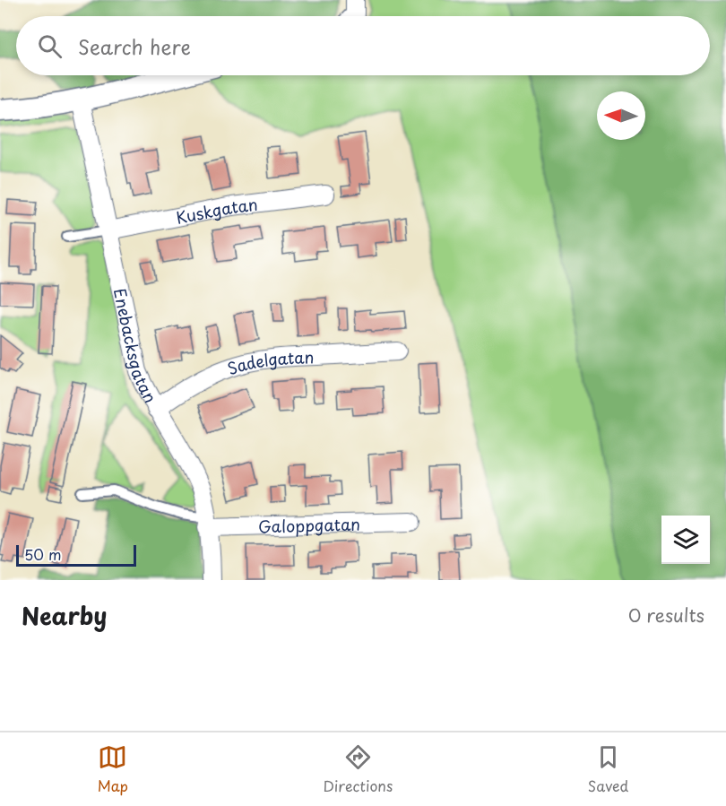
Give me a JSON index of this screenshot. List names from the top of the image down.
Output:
{
  "streets": {
    "street": [
      "Kuskgatan",
      "Enebacksgatan",
      "Sadelgatan",
      "Galoppgatan"
    ]
  },
  "crossings": [
    ["Kuskgatan", "Enebacksgatan"],
    ["Enebacksgatan", "Sadelgatan"],
    ["Enebacksgatan", "Galoppgatan"]
  ],
  "scale_bar": "50 m",
  "north": "left",
  "page": {
    "search": "Search here",
    "scale": "50 m",
    "heading": ["Nearby", "0 results"],
    "nav": ["Map", "Directions", "Saved"]
  }
}
